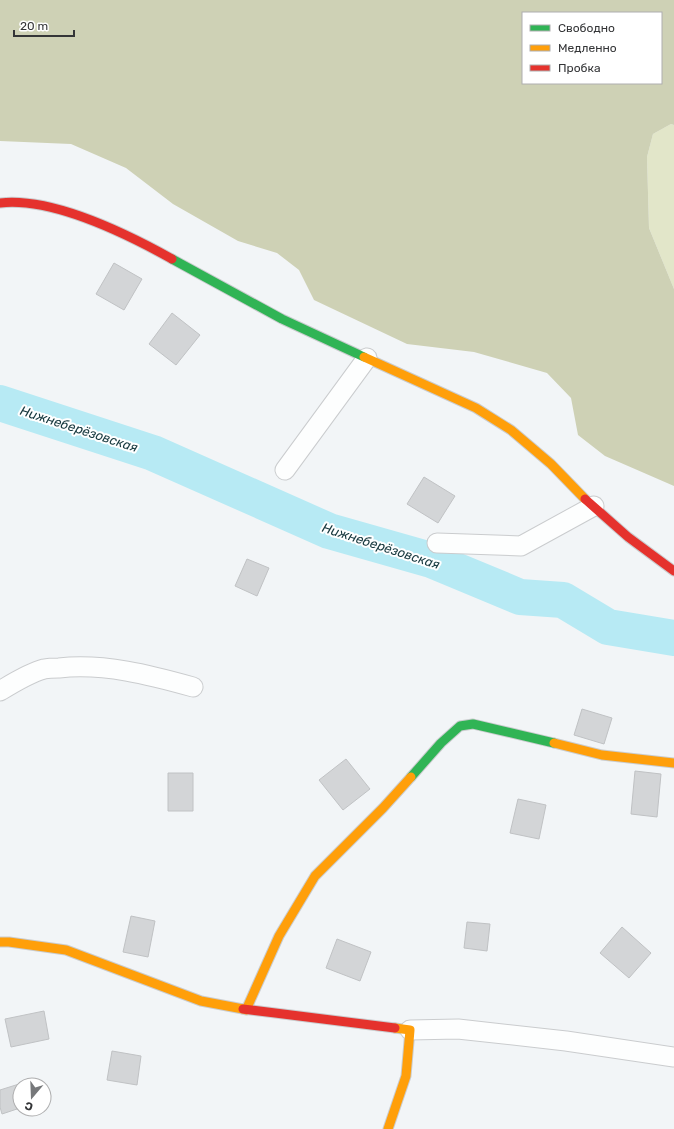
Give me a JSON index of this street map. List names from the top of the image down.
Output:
{
  "water": ["Нижнеберёзовская"],
  "legend": ["Свободно", "Медленно", "Пробка"],
  "scale_bar": "20 m",
  "north": "bottom"
}
